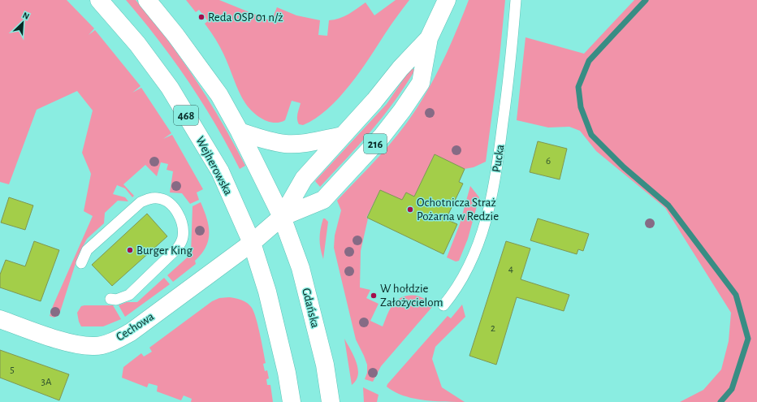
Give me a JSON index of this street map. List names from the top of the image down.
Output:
{
  "streets": {
    "main road": [
      "468",
      "216",
      "Wejherowska",
      "Gdańska",
      "Cechowa"
    ],
    "lane": ["Pucka"]
  },
  "crossings": [
    ["468", "Wejherowska"],
    ["468", "Cechowa"],
    ["216", "Gdańska"],
    ["Wejherowska", "Cechowa"]
  ],
  "places": [
    "Reda OSP 01 n/ż",
    "Ochotnicza Straż Pożarna w Redzie",
    "Burger King",
    "W hołdzie Założycielom"
  ],
  "house_numbers": [
    "6",
    "4",
    "2",
    "5",
    "3A"
  ],
  "north": "top right"
}
